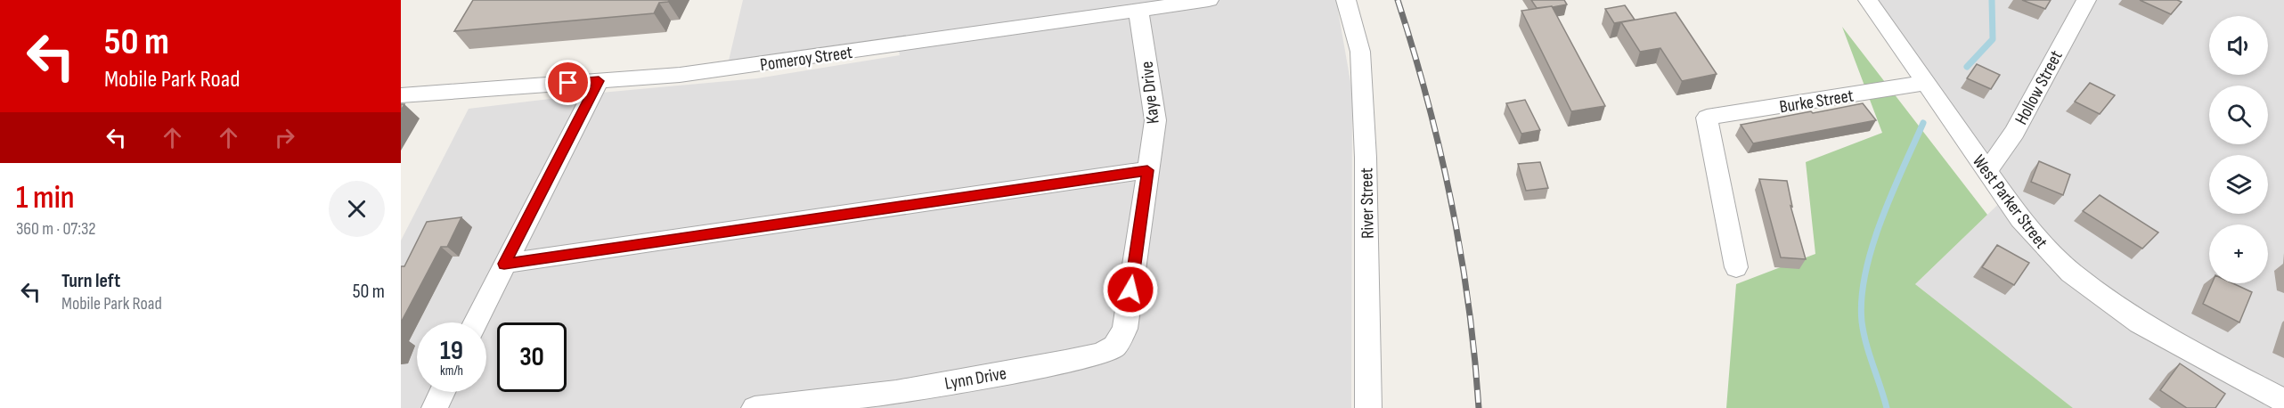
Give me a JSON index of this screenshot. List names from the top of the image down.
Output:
{
  "streets": {
    "street": [
      "Pomeroy Street",
      "Hollow Street",
      "Kaye Drive",
      "Burke Street",
      "West Parker Street",
      "River Street",
      "Lynn Drive"
    ]
  },
  "crossings": [
    ["Pomeroy Street", "Kaye Drive"],
    ["Hollow Street", "West Parker Street"],
    ["Kaye Drive", "Lynn Drive"],
    ["Burke Street", "West Parker Street"]
  ],
  "page": {
    "turn": ["50 m", "Mobile Park Road"],
    "map_buttons": "+",
    "heading": ["1 min", "360 m · 07:32"],
    "list": [
      {
        "name": "Turn left",
        "note": "Mobile Park Road",
        "value": "50 m"
      }
    ],
    "speed": "19 km/h",
    "limit": "30"
  }
}
